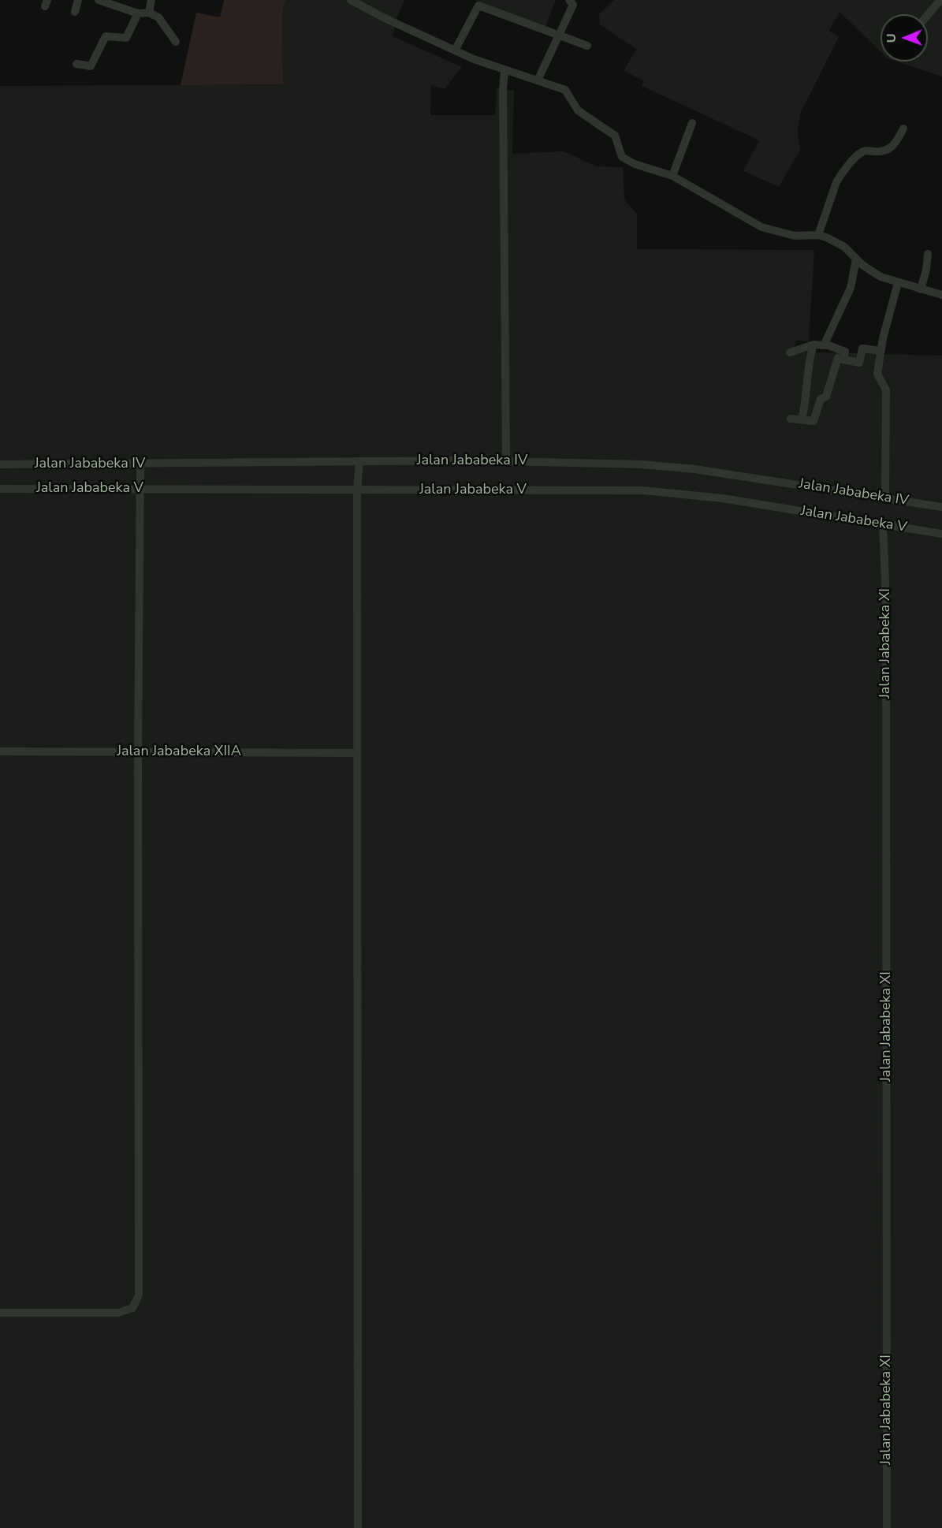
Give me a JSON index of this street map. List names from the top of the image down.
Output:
{
  "streets": {
    "street": [
      "Jalan Jababeka IV",
      "Jalan Jababeka V",
      "Jalan Jababeka XI",
      "Jalan Jababeka XIIA"
    ]
  },
  "crossings": [
    ["Jalan Jababeka V", "Jalan Jababeka XI"]
  ],
  "north": "left"
}
